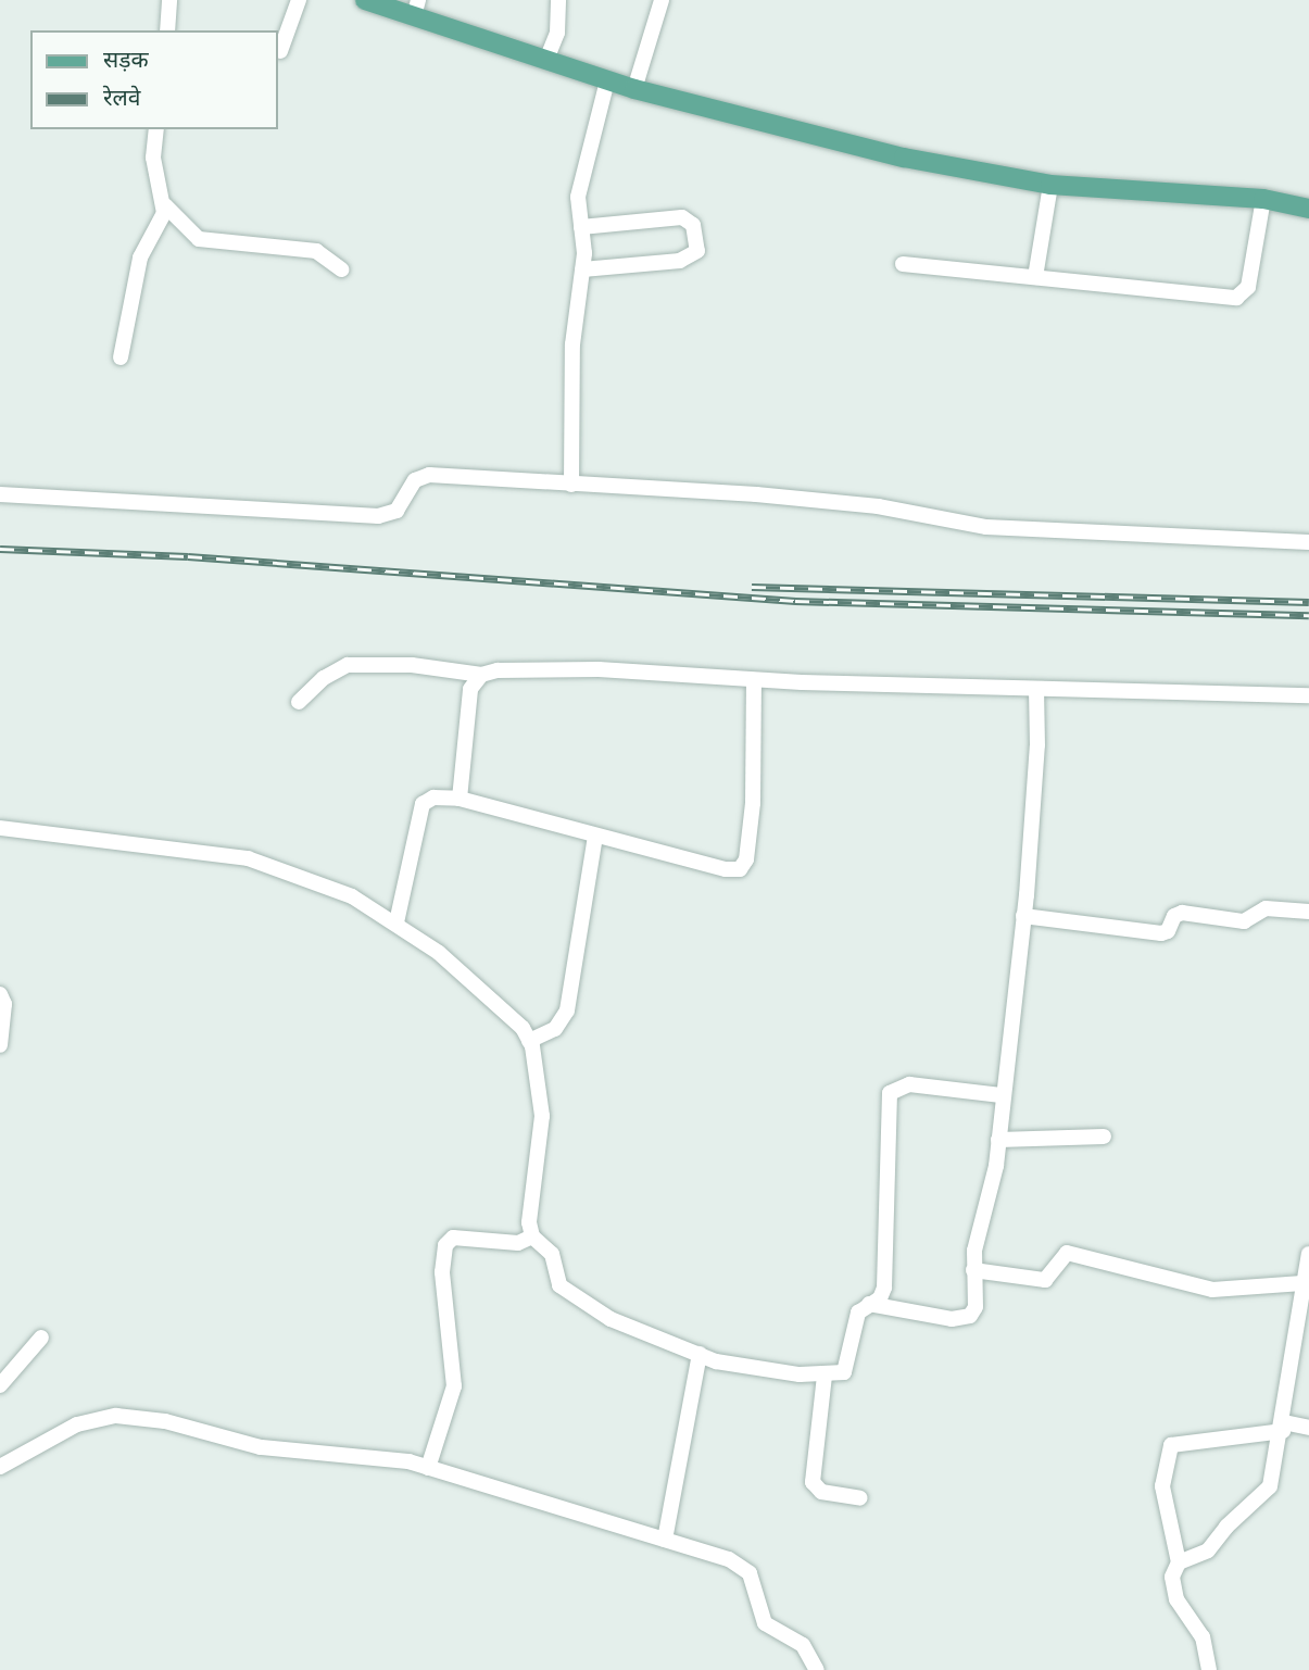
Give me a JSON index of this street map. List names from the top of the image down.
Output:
{
  "legend": ["सड़क", "रेलवे"]
}
